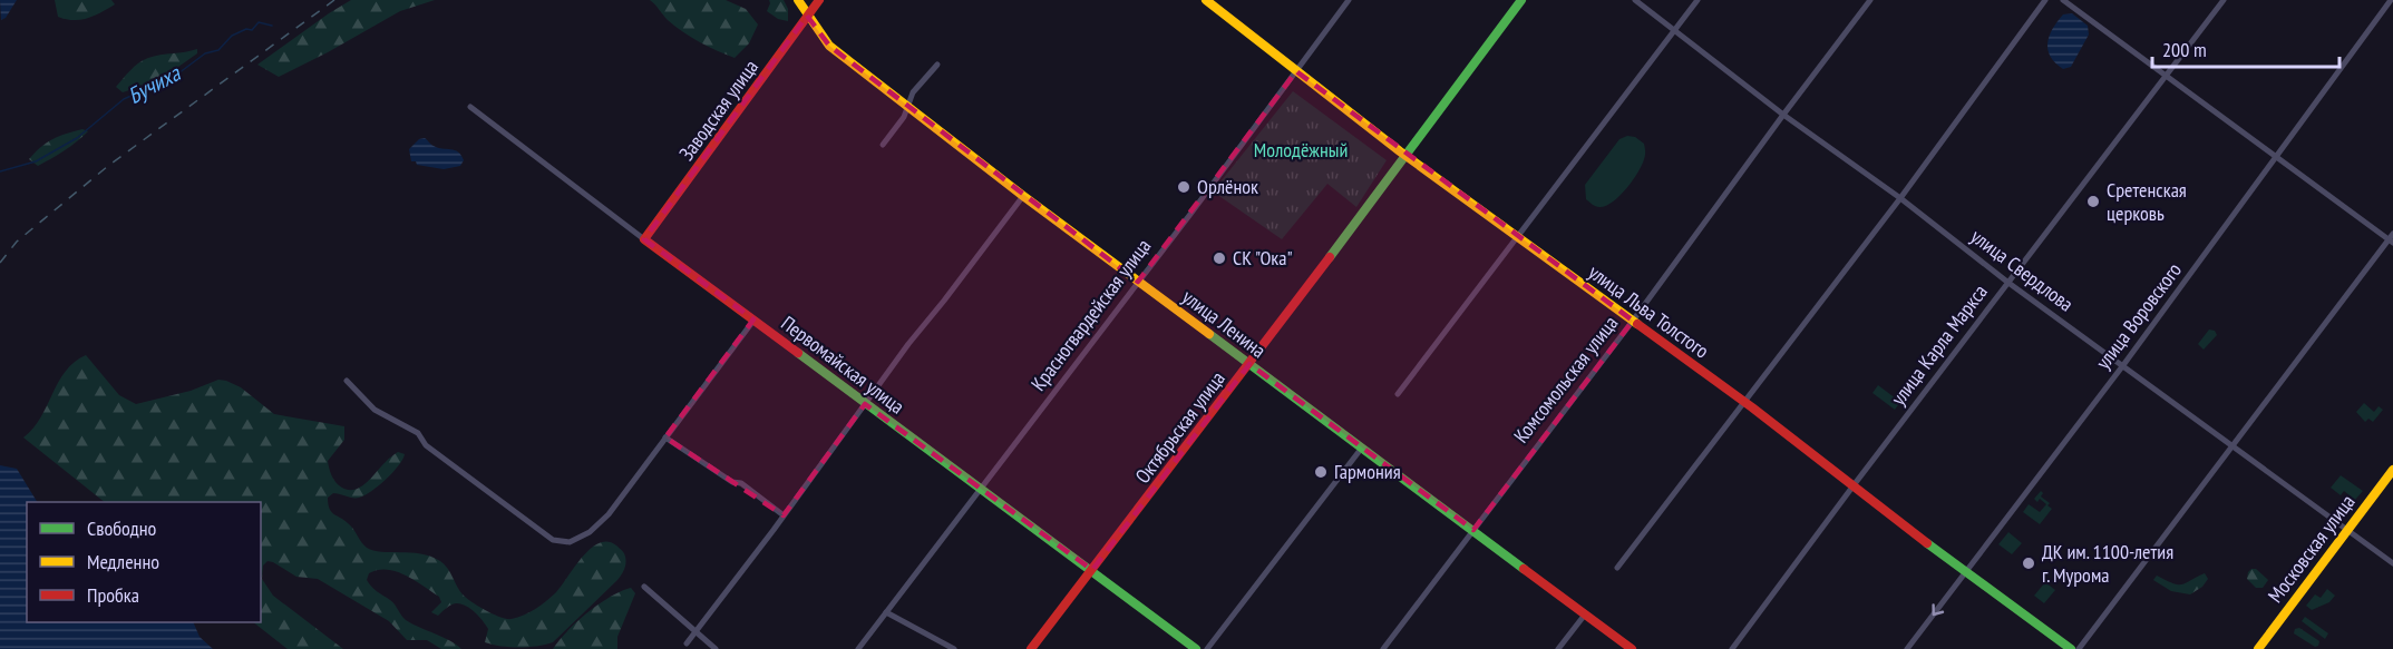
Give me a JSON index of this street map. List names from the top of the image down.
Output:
{
  "streets": {
    "street": [
      "Заводская улица",
      "улица Свердлова",
      "улица Льва Толстого",
      "Красногвардейская улица",
      "улица Воровского",
      "улица Ленина",
      "улица Карла Маркса",
      "Первомайская улица",
      "Комсомольская улица",
      "Октябрьская улица",
      "Московская улица"
    ]
  },
  "crossings": [
    ["Заводская улица", "улица Ленина"],
    ["Заводская улица", "Первомайская улица"],
    ["улица Свердлова", "улица Воровского"],
    ["улица Свердлова", "улица Карла Маркса"],
    ["улица Свердлова", "Комсомольская улица"],
    ["улица Свердлова", "Московская улица"],
    ["улица Льва Толстого", "Красногвардейская улица"],
    ["улица Льва Толстого", "улица Воровского"],
    ["улица Льва Толстого", "улица Карла Маркса"],
    ["улица Льва Толстого", "Комсомольская улица"],
    ["улица Льва Толстого", "Октябрьская улица"],
    ["Красногвардейская улица", "улица Ленина"],
    ["Красногвардейская улица", "Первомайская улица"],
    ["улица Ленина", "Комсомольская улица"],
    ["улица Ленина", "Октябрьская улица"],
    ["Первомайская улица", "Октябрьская улица"]
  ],
  "water": ["Бучиха"],
  "parks": ["Молодёжный"],
  "places": [
    "Орлёнок",
    "Сретенская церковь",
    "СК \"Ока\"",
    "Гармония",
    "ДК им. 1100-летия г. Мурома"
  ],
  "legend": ["Свободно", "Медленно", "Пробка"],
  "scale_bar": "200 m"
}
